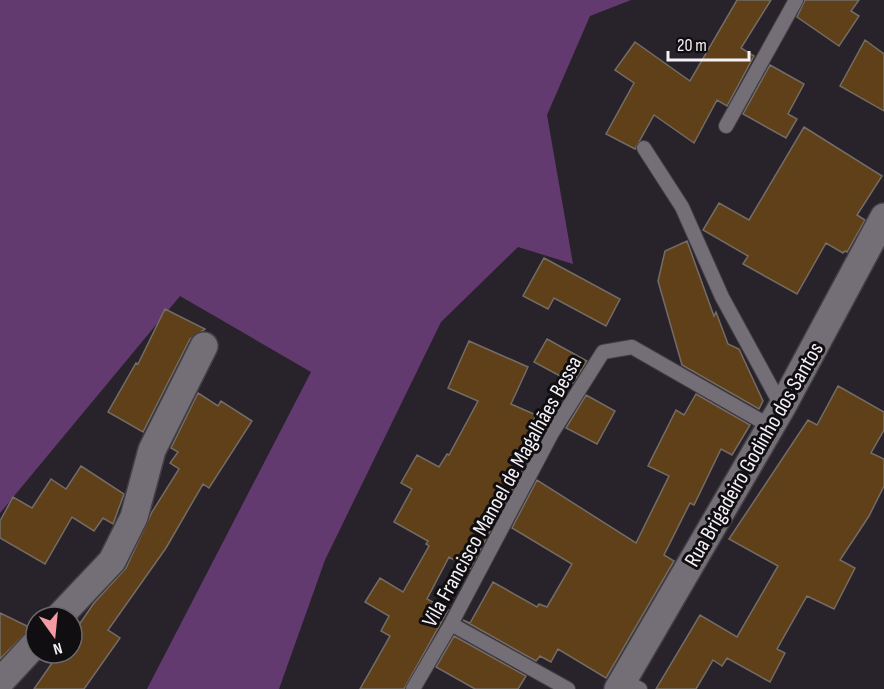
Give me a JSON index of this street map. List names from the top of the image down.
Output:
{
  "streets": {
    "street": ["Rua Brigadeiro Godinho dos Santos"],
    "lane": ["Vila Francisco Manoel de Magalhães Bessa"]
  },
  "crossings": [
    ["Rua Brigadeiro Godinho dos Santos", "Vila Francisco Manoel de Magalhães Bessa"]
  ],
  "scale_bar": "20 m",
  "north": "bottom"
}
